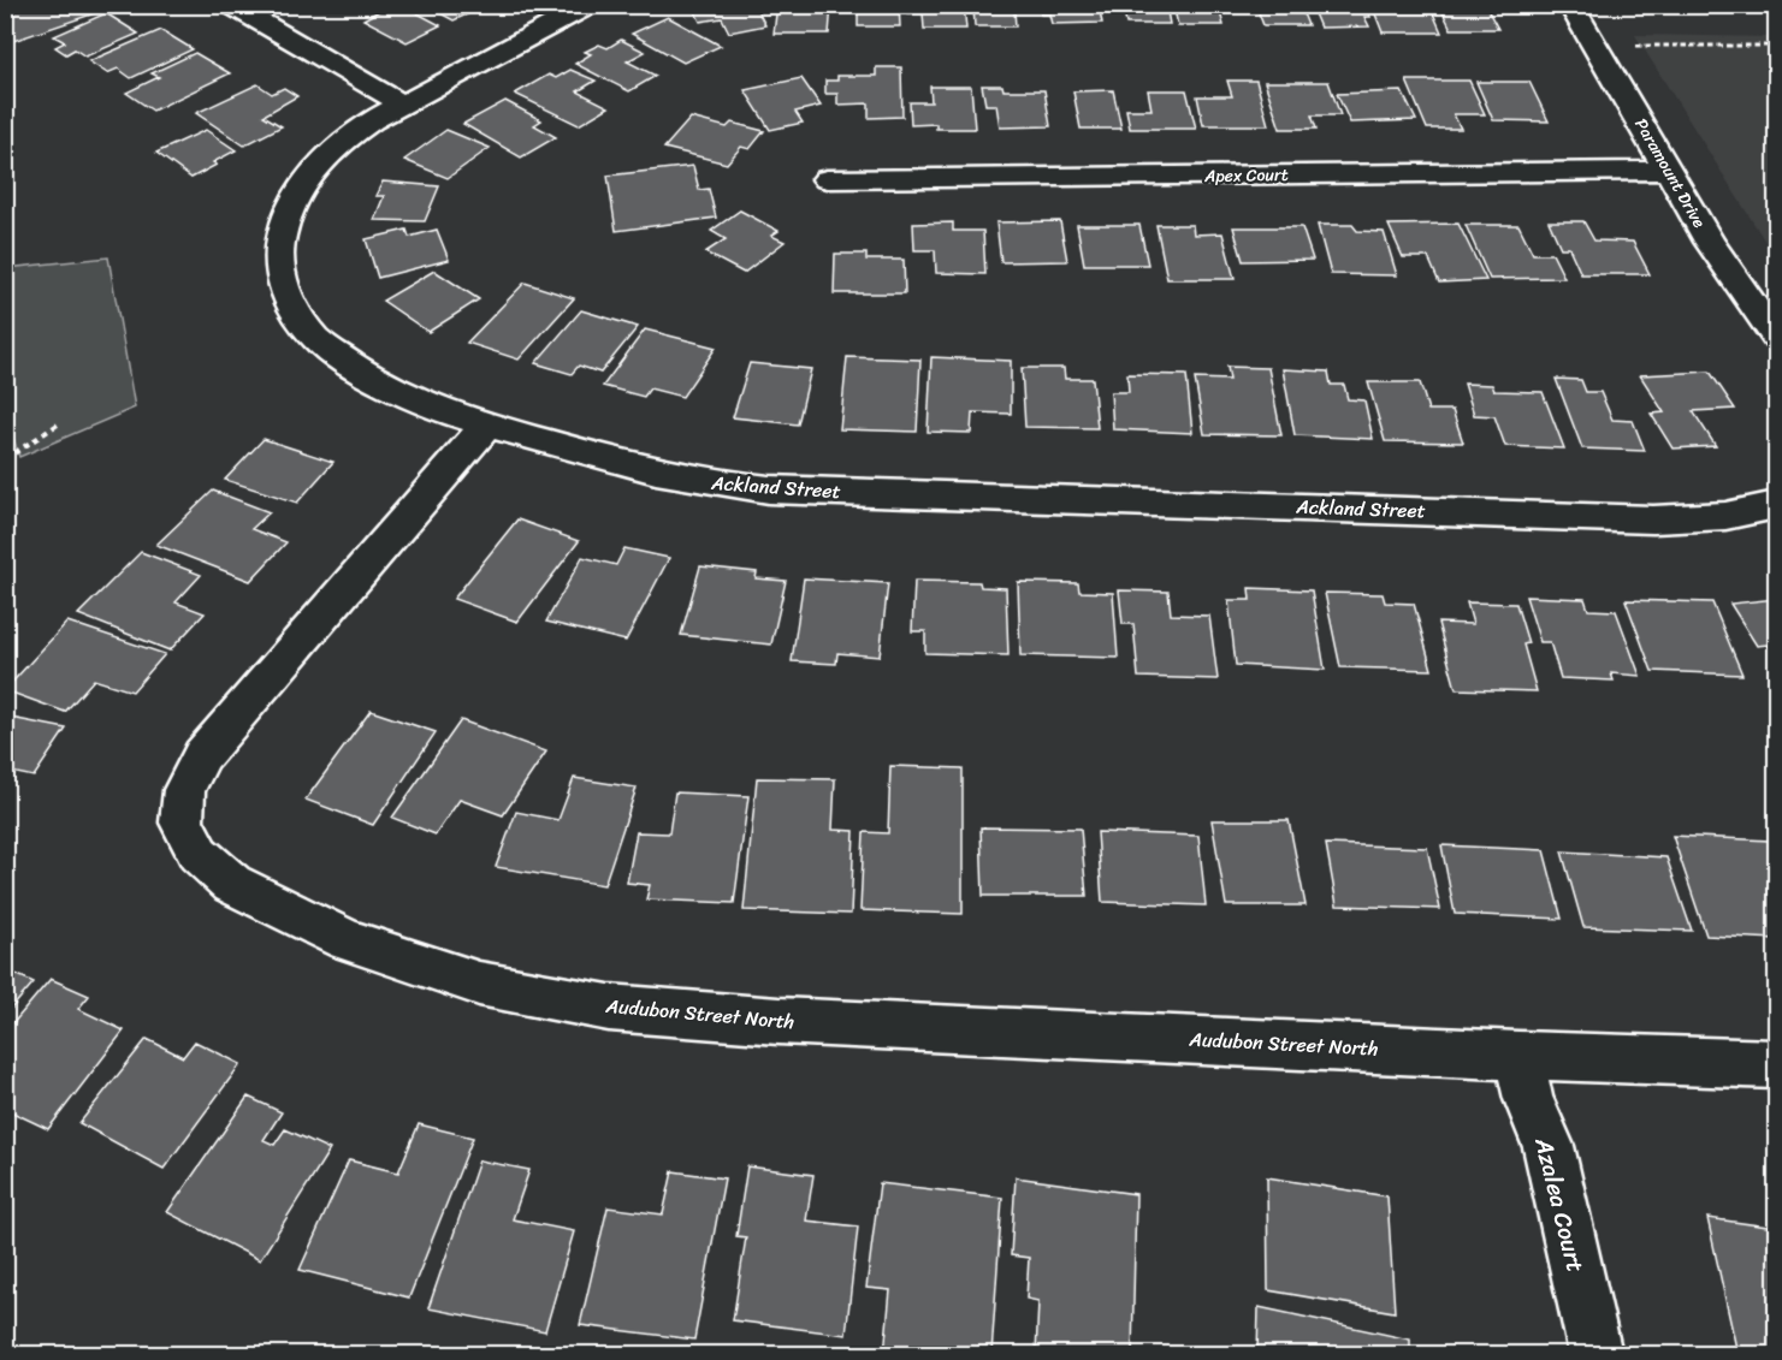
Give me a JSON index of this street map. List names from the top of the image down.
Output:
{
  "streets": {
    "street": [
      "Paramount Drive",
      "Apex Court",
      "Ackland Street",
      "Audubon Street North",
      "Azalea Court"
    ]
  },
  "crossings": [
    ["Paramount Drive", "Apex Court"],
    ["Ackland Street", "Audubon Street North"],
    ["Audubon Street North", "Azalea Court"]
  ]
}
